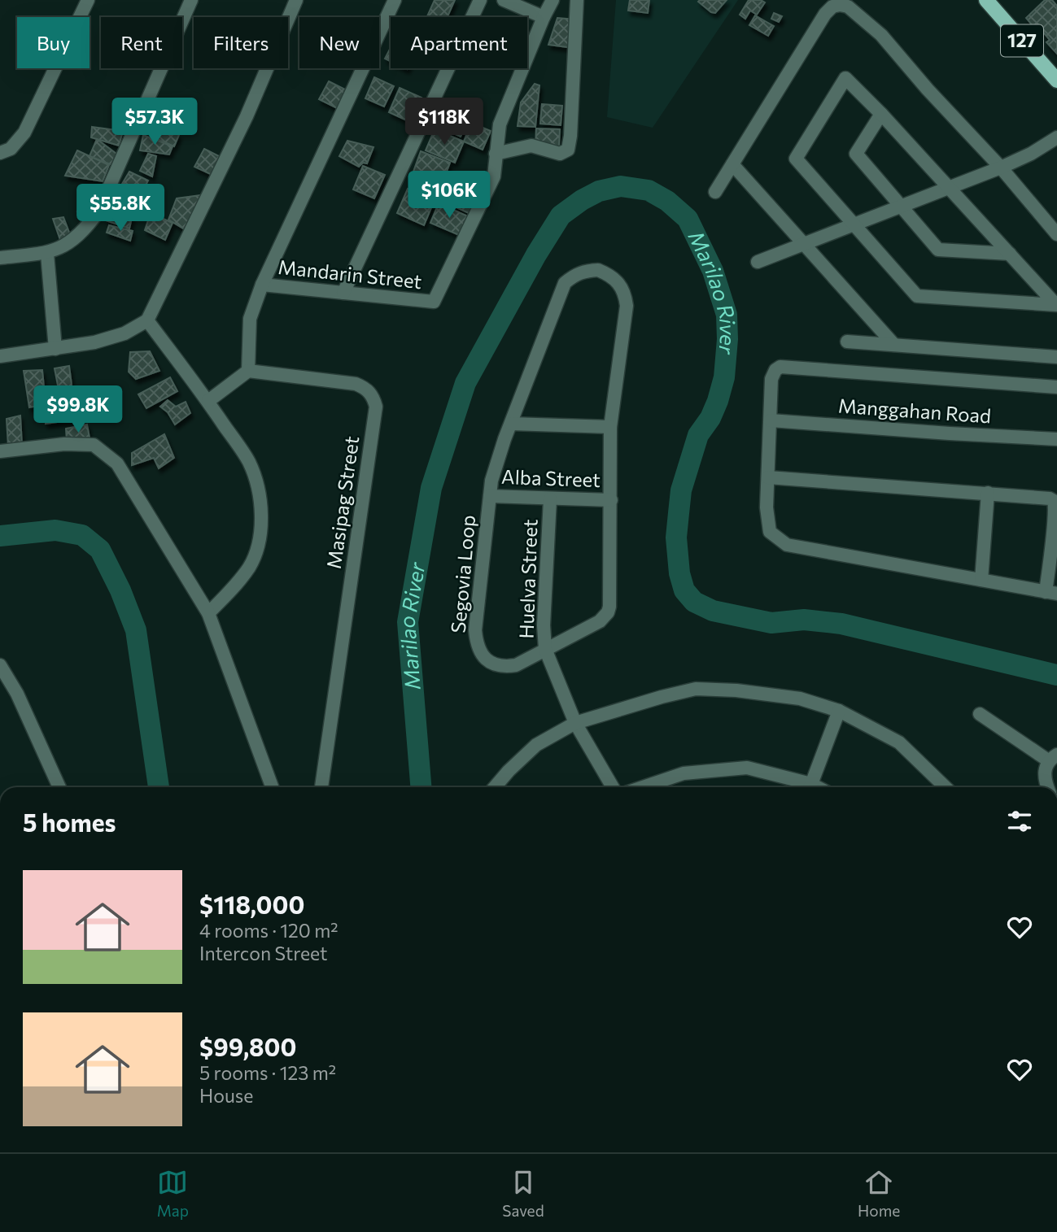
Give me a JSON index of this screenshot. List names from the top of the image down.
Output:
{
  "streets": {
    "main road": ["127"],
    "street": [
      "Mandarin Street",
      "Manggahan Road",
      "Alba Street",
      "Masipag Street",
      "Segovia Loop",
      "Huelva Street"
    ]
  },
  "crossings": [
    ["Alba Street", "Segovia Loop"],
    ["Alba Street", "Huelva Street"],
    ["Segovia Loop", "Huelva Street"]
  ],
  "water": ["Marilao River"],
  "page": {
    "chip": [
      "Buy",
      "Rent",
      "Filters",
      "New",
      "Apartment"
    ],
    "price": [
      "$57.3K",
      "$118K",
      "$106K",
      "$55.8K",
      "$99.8K"
    ],
    "heading": "5 homes",
    "list": [
      {
        "name": "$118,000",
        "note": "4 rooms · 120 m² · Intercon Street"
      },
      {
        "name": "$99,800",
        "note": "5 rooms · 123 m² · House"
      }
    ],
    "tabs": ["Map", "Saved", "Home"]
  }
}
